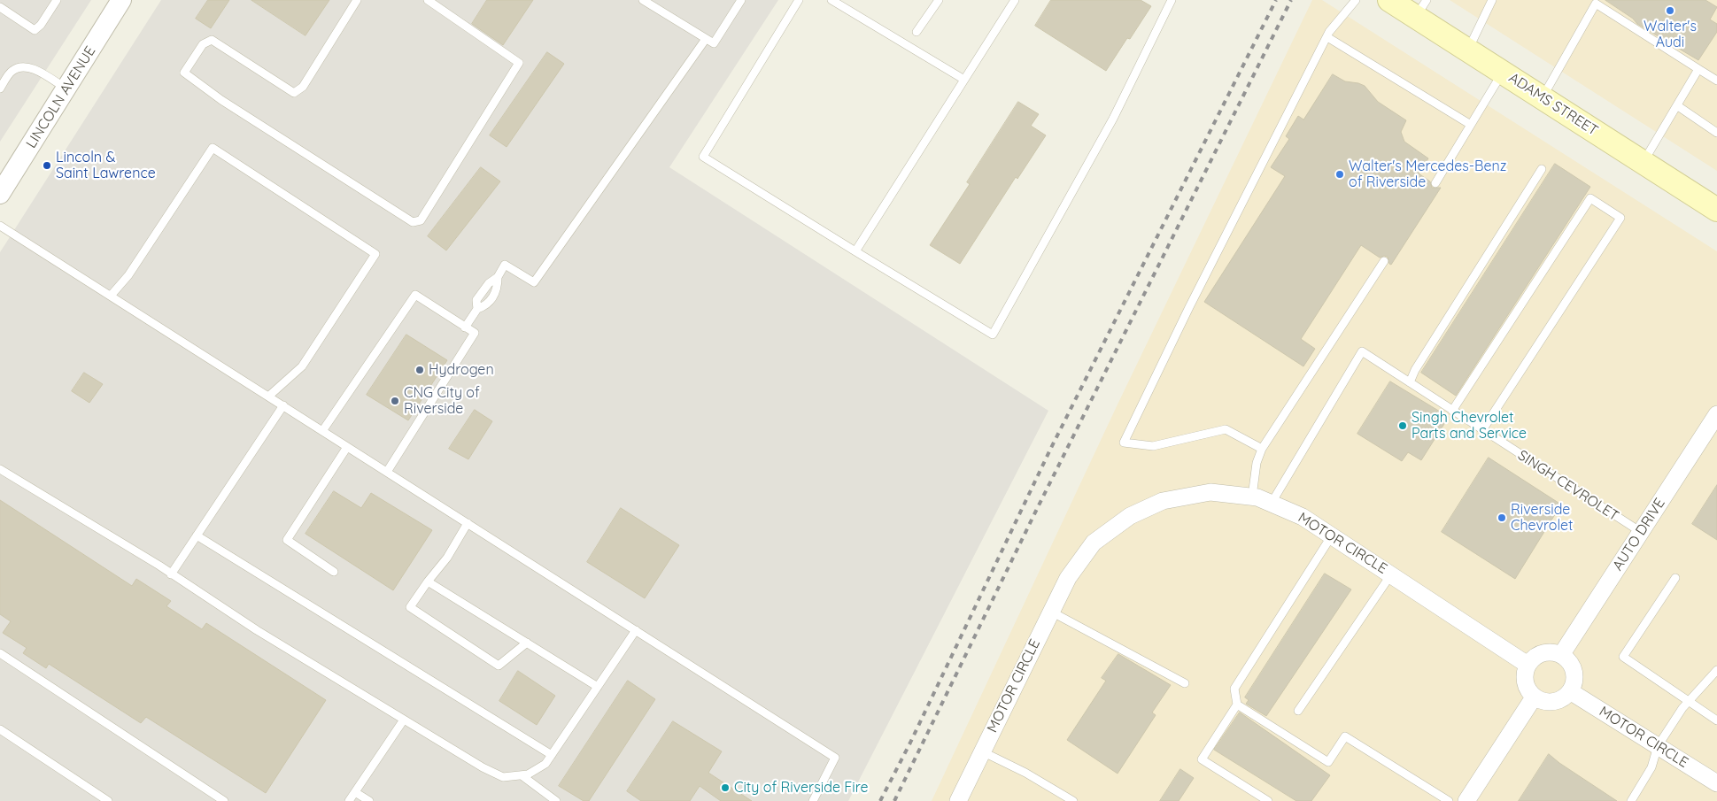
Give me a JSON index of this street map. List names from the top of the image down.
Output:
{
  "streets": {
    "main road": ["ADAMS STREET"],
    "street": ["LINCOLN AVENUE", "AUTO DRIVE", "MOTOR CIRCLE"],
    "lane": ["SINGH CEVROLET"]
  },
  "crossings": [
    ["SINGH CEVROLET", "AUTO DRIVE"],
    ["SINGH CEVROLET", "MOTOR CIRCLE"],
    ["AUTO DRIVE", "MOTOR CIRCLE"]
  ],
  "places": [
    "Walter's Audi",
    "Lincoln & Saint Lawrence",
    "Walter's Mercedes-Benz of Riverside",
    "Hydrogen",
    "CNG City of Riverside",
    "Singh Chevrolet Parts and Service",
    "Riverside Chevrolet",
    "City of Riverside Fire"
  ]
}
